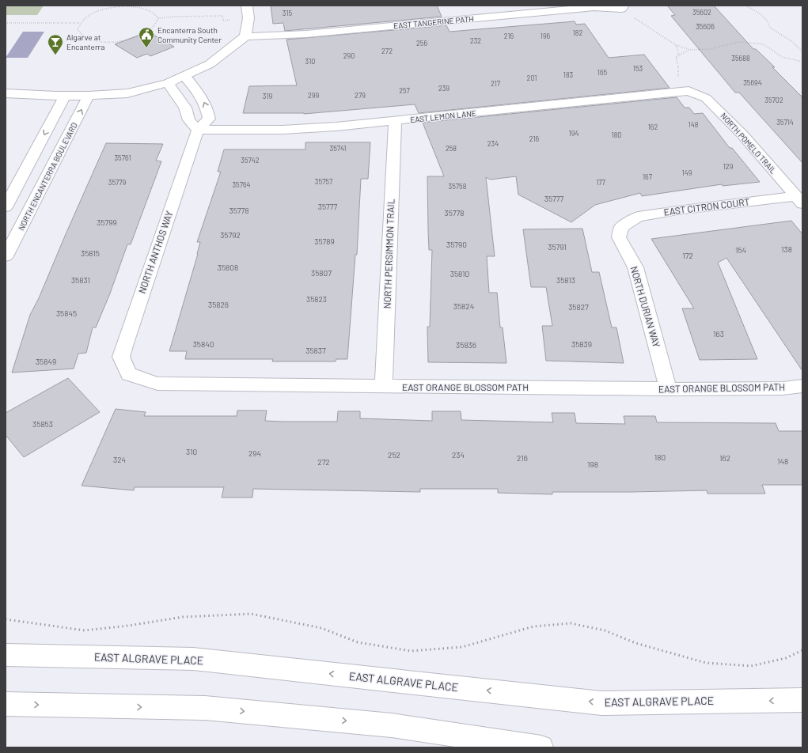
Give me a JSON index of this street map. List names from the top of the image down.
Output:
{
  "streets": {
    "street": [
      "EAST TANGERINE PATH",
      "EAST LEMON LANE",
      "NORTH POMELO TRAIL",
      "NORTH ENCANTERRA BOULEVARD",
      "EAST CITRON COURT",
      "NORTH ANTHOS WAY",
      "NORTH PERSIMMON TRAIL",
      "NORTH DURIAN WAY",
      "EAST ORANGE BLOSSOM PATH",
      "EAST ALGRAVE PLACE"
    ]
  },
  "crossings": [
    ["EAST LEMON LANE", "NORTH POMELO TRAIL"],
    ["EAST LEMON LANE", "NORTH ANTHOS WAY"],
    ["EAST LEMON LANE", "NORTH PERSIMMON TRAIL"],
    ["NORTH POMELO TRAIL", "EAST CITRON COURT"],
    ["EAST CITRON COURT", "NORTH DURIAN WAY"],
    ["NORTH ANTHOS WAY", "EAST ORANGE BLOSSOM PATH"],
    ["NORTH PERSIMMON TRAIL", "EAST ORANGE BLOSSOM PATH"],
    ["NORTH DURIAN WAY", "EAST ORANGE BLOSSOM PATH"]
  ],
  "places": {
    "public building": ["Encanterra South Community Center"],
    "bar": ["Algarve at Encanterra"]
  },
  "house_numbers": [
    "35602",
    "315",
    "35606",
    "182",
    "216",
    "196",
    "232",
    "256",
    "272",
    "290",
    "35688",
    "310",
    "153",
    "165",
    "183",
    "201",
    "35694",
    "217",
    "239",
    "257",
    "299",
    "279",
    "319",
    "35702",
    "35714",
    "148",
    "162",
    "194",
    "180",
    "216",
    "234",
    "35741",
    "258",
    "35761",
    "35742",
    "129",
    "149",
    "167",
    "35757",
    "35779",
    "177",
    "35764",
    "35758",
    "35777",
    "35777",
    "35778",
    "35778",
    "35799",
    "35792",
    "35789",
    "35790",
    "35791",
    "138",
    "154",
    "35815",
    "172",
    "35808",
    "35807",
    "35810",
    "35831",
    "35813",
    "35823",
    "35826",
    "35824",
    "35827",
    "35845",
    "163",
    "35840",
    "35839",
    "35836",
    "35837",
    "35849",
    "35853",
    "310",
    "294",
    "252",
    "234",
    "180",
    "216",
    "162",
    "324",
    "148",
    "272",
    "198"
  ]
}
